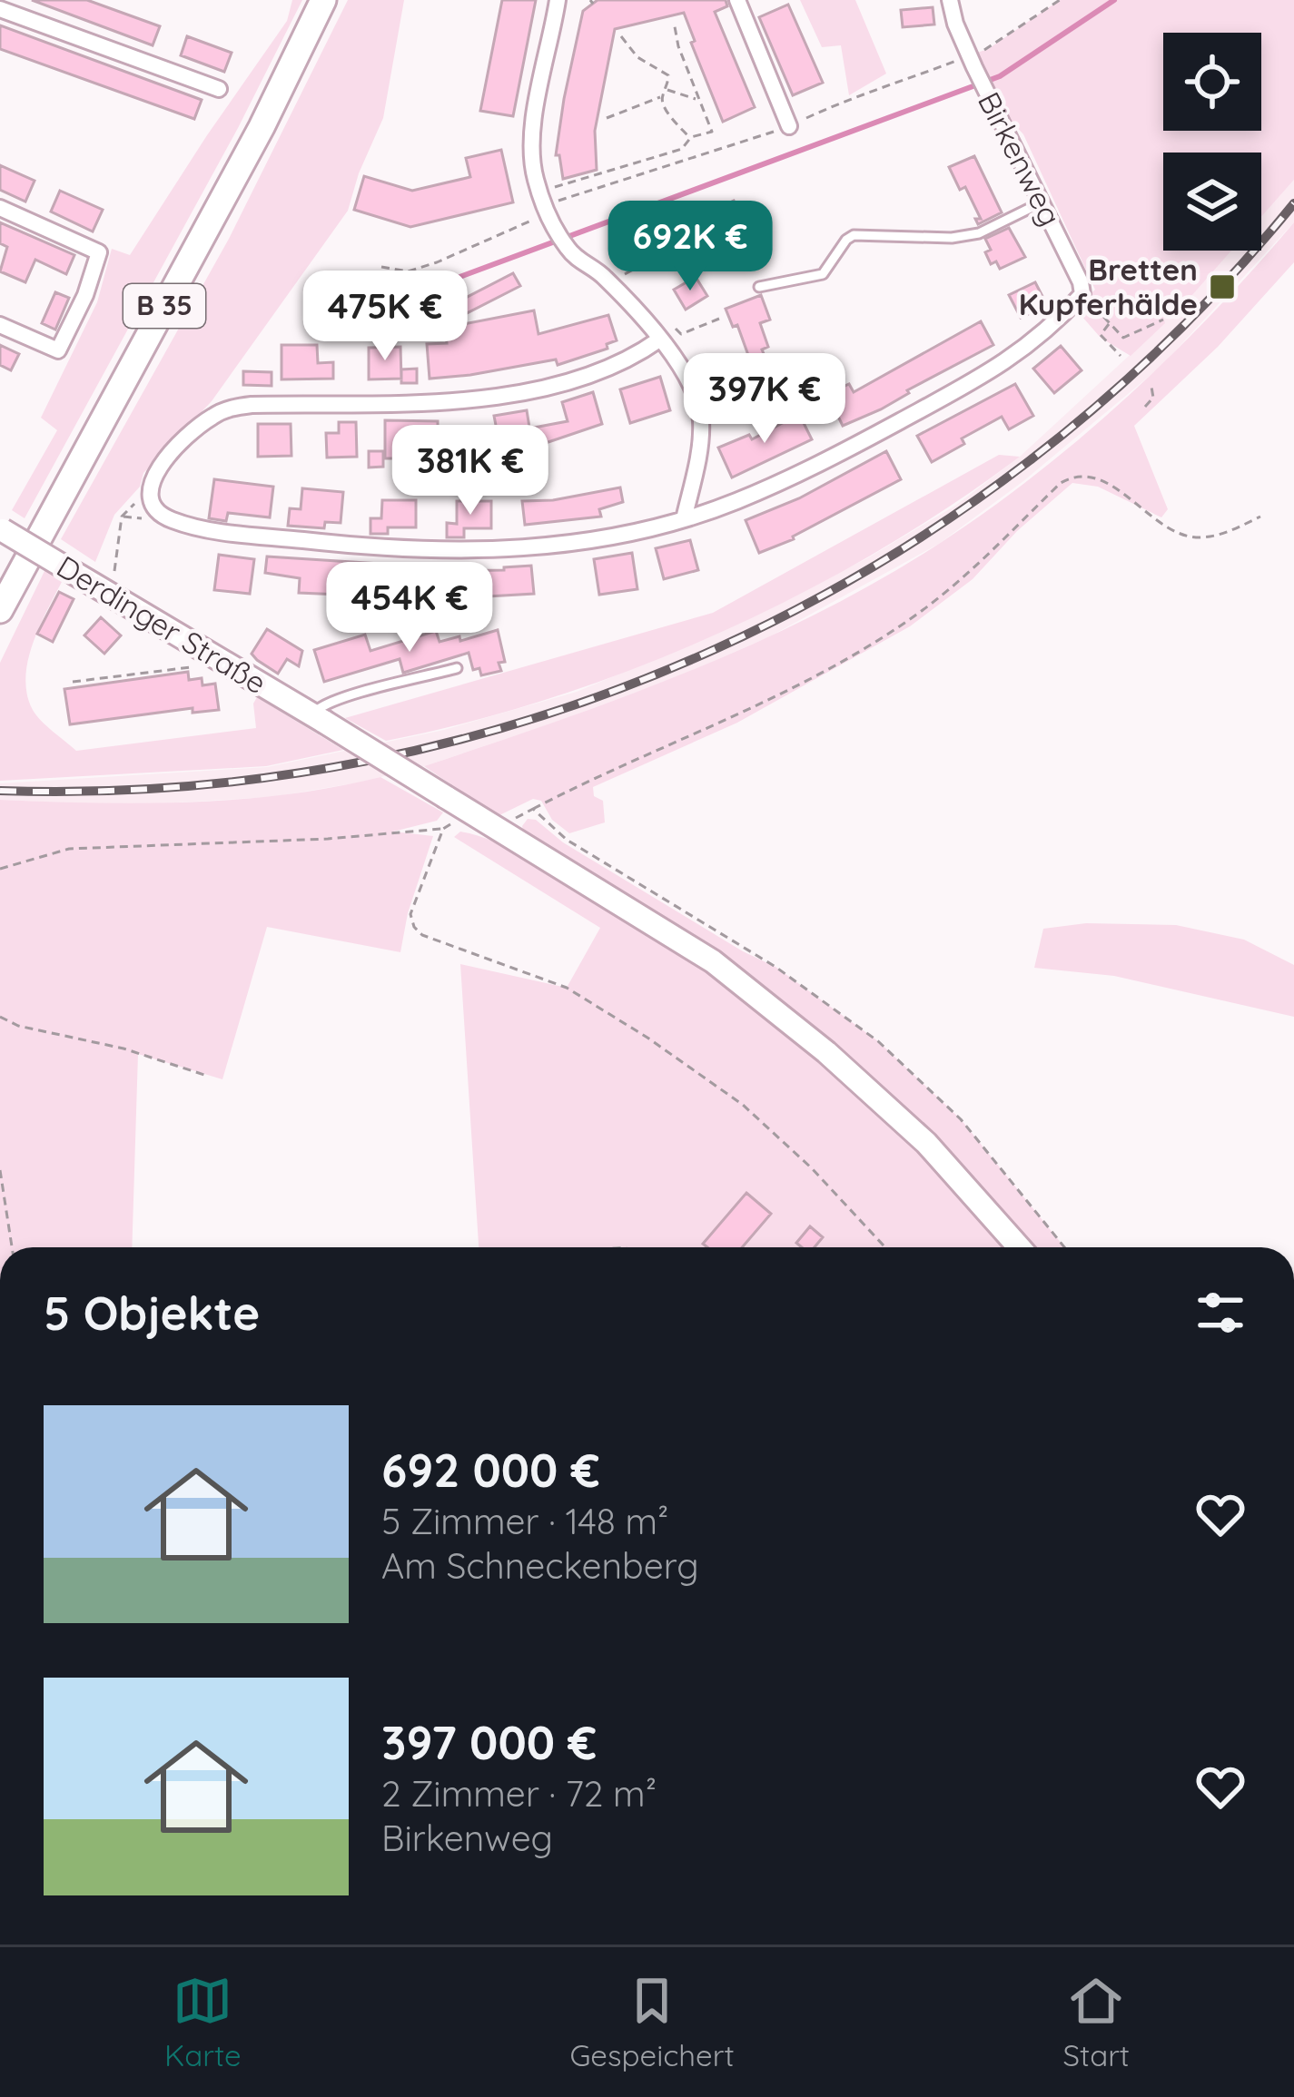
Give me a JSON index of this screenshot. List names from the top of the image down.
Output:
{
  "streets": {
    "main road": ["B 35", "Derdinger Straße"],
    "street": ["Birkenweg"]
  },
  "places": {
    "transit": ["Bretten Kupferhälde"]
  },
  "page": {
    "price": [
      "692K €",
      "475K €",
      "397K €",
      "381K €",
      "454K €"
    ],
    "heading": "5 Objekte",
    "list": [
      {
        "name": "692 000 €",
        "note": "5 Zimmer · 148 m² · Am Schneckenberg"
      },
      {
        "name": "397 000 €",
        "note": "2 Zimmer · 72 m² · Birkenweg"
      }
    ],
    "tabs": ["Karte", "Gespeichert", "Start"]
  }
}
